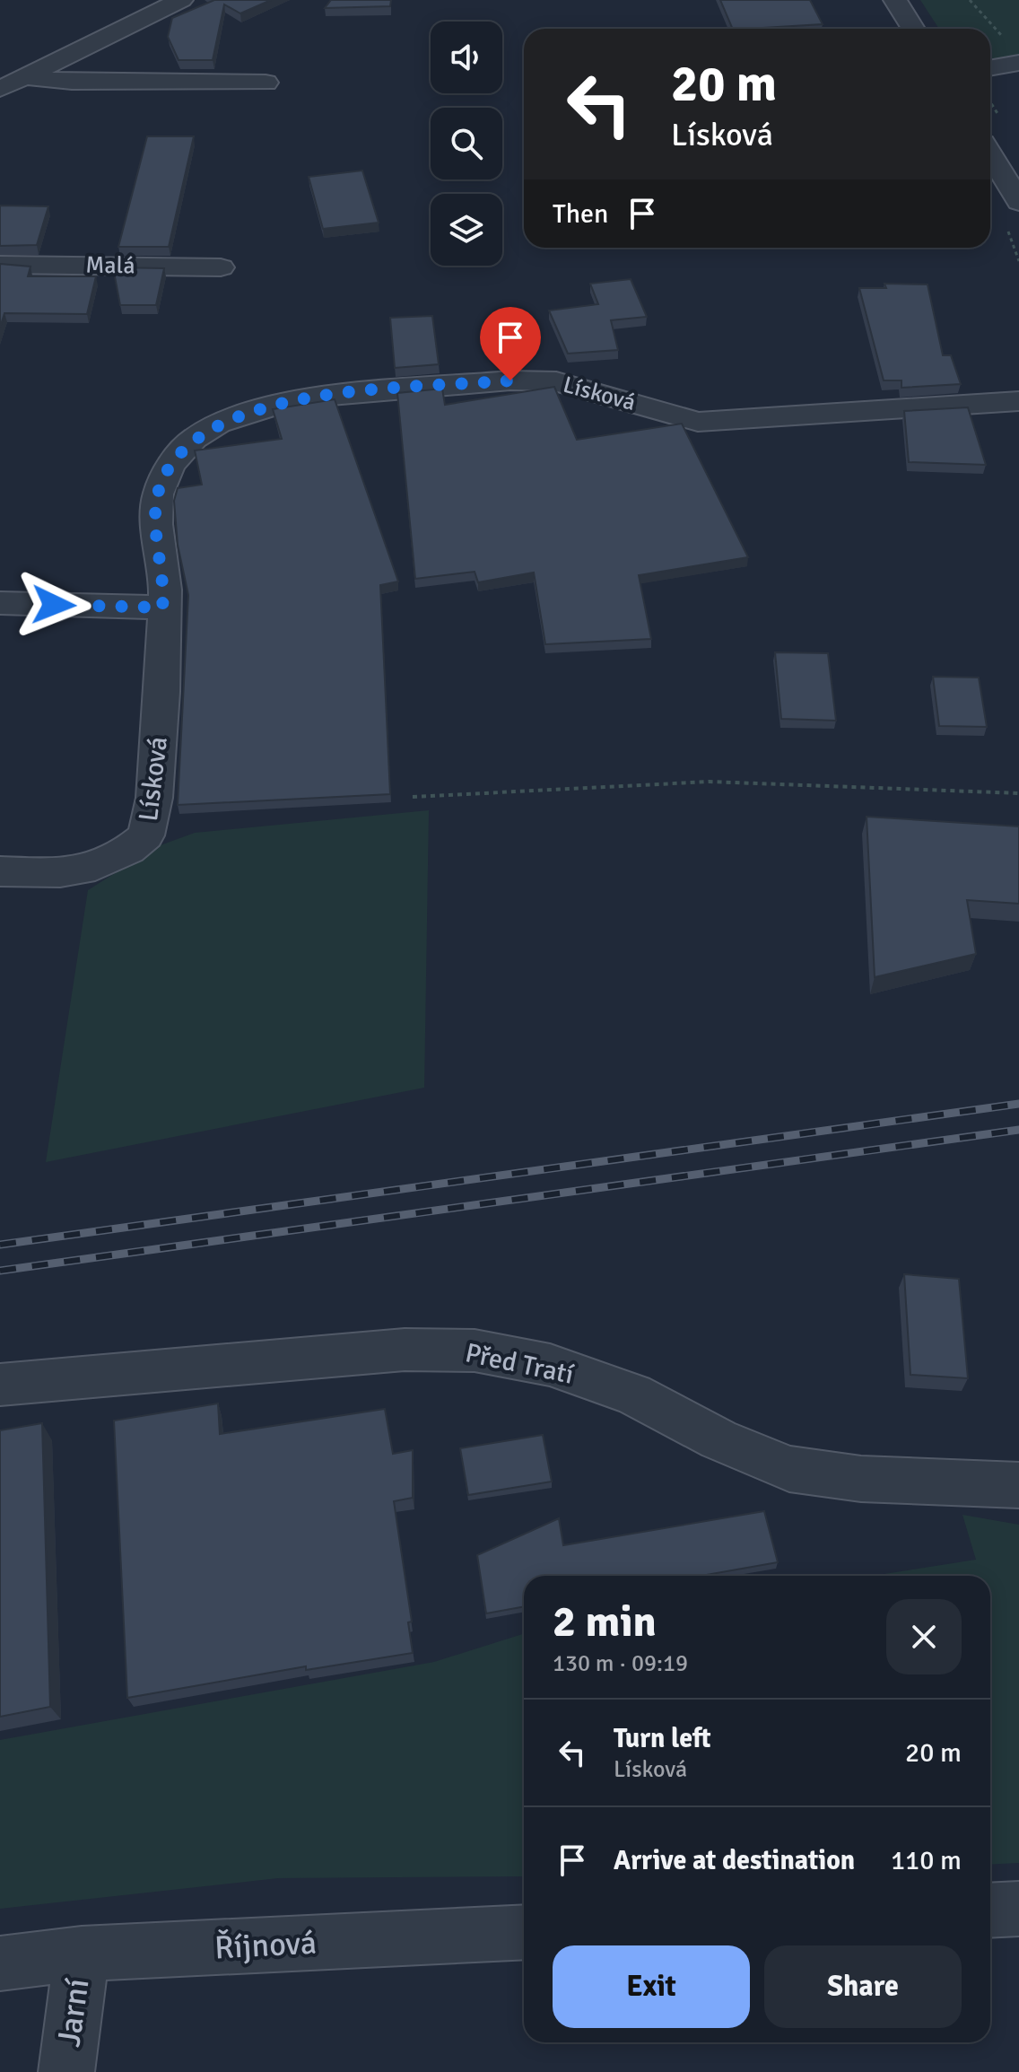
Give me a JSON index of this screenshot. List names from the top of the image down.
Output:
{
  "streets": {
    "street": [
      "Malá",
      "Lísková",
      "Před Tratí",
      "Říjnová",
      "Jarní"
    ]
  },
  "crossings": [
    ["Říjnová", "Jarní"]
  ],
  "page": {
    "turn": ["20 m", "Lísková"],
    "then": "Then",
    "heading": ["2 min", "130 m · 09:19"],
    "list": [
      {
        "name": "Turn left",
        "note": "Lísková",
        "value": "20 m"
      },
      {
        "name": "Arrive at destination",
        "value": "110 m"
      }
    ],
    "buttons": ["Exit", "Share"]
  }
}
